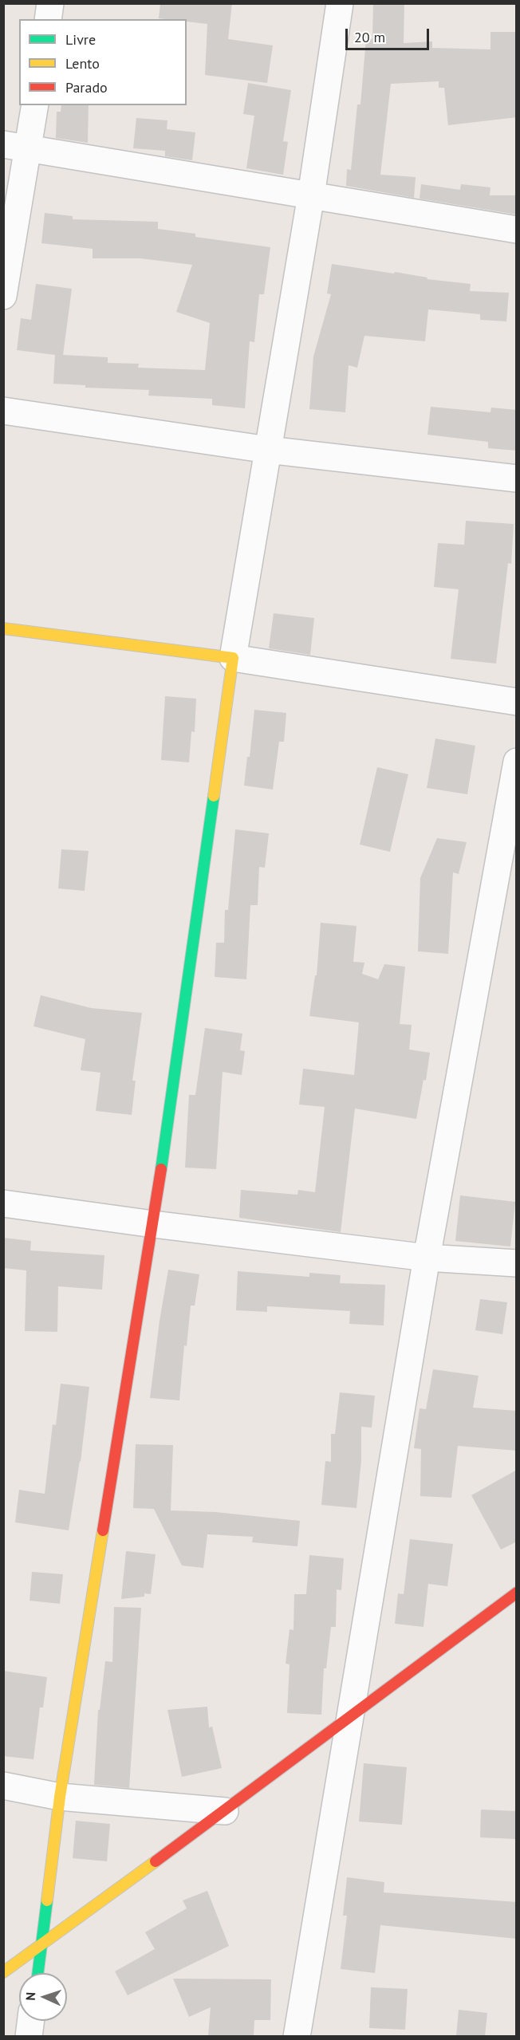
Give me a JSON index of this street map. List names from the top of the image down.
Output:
{
  "legend": ["Livre", "Lento", "Parado"],
  "scale_bar": "20 m",
  "north": "left"
}
